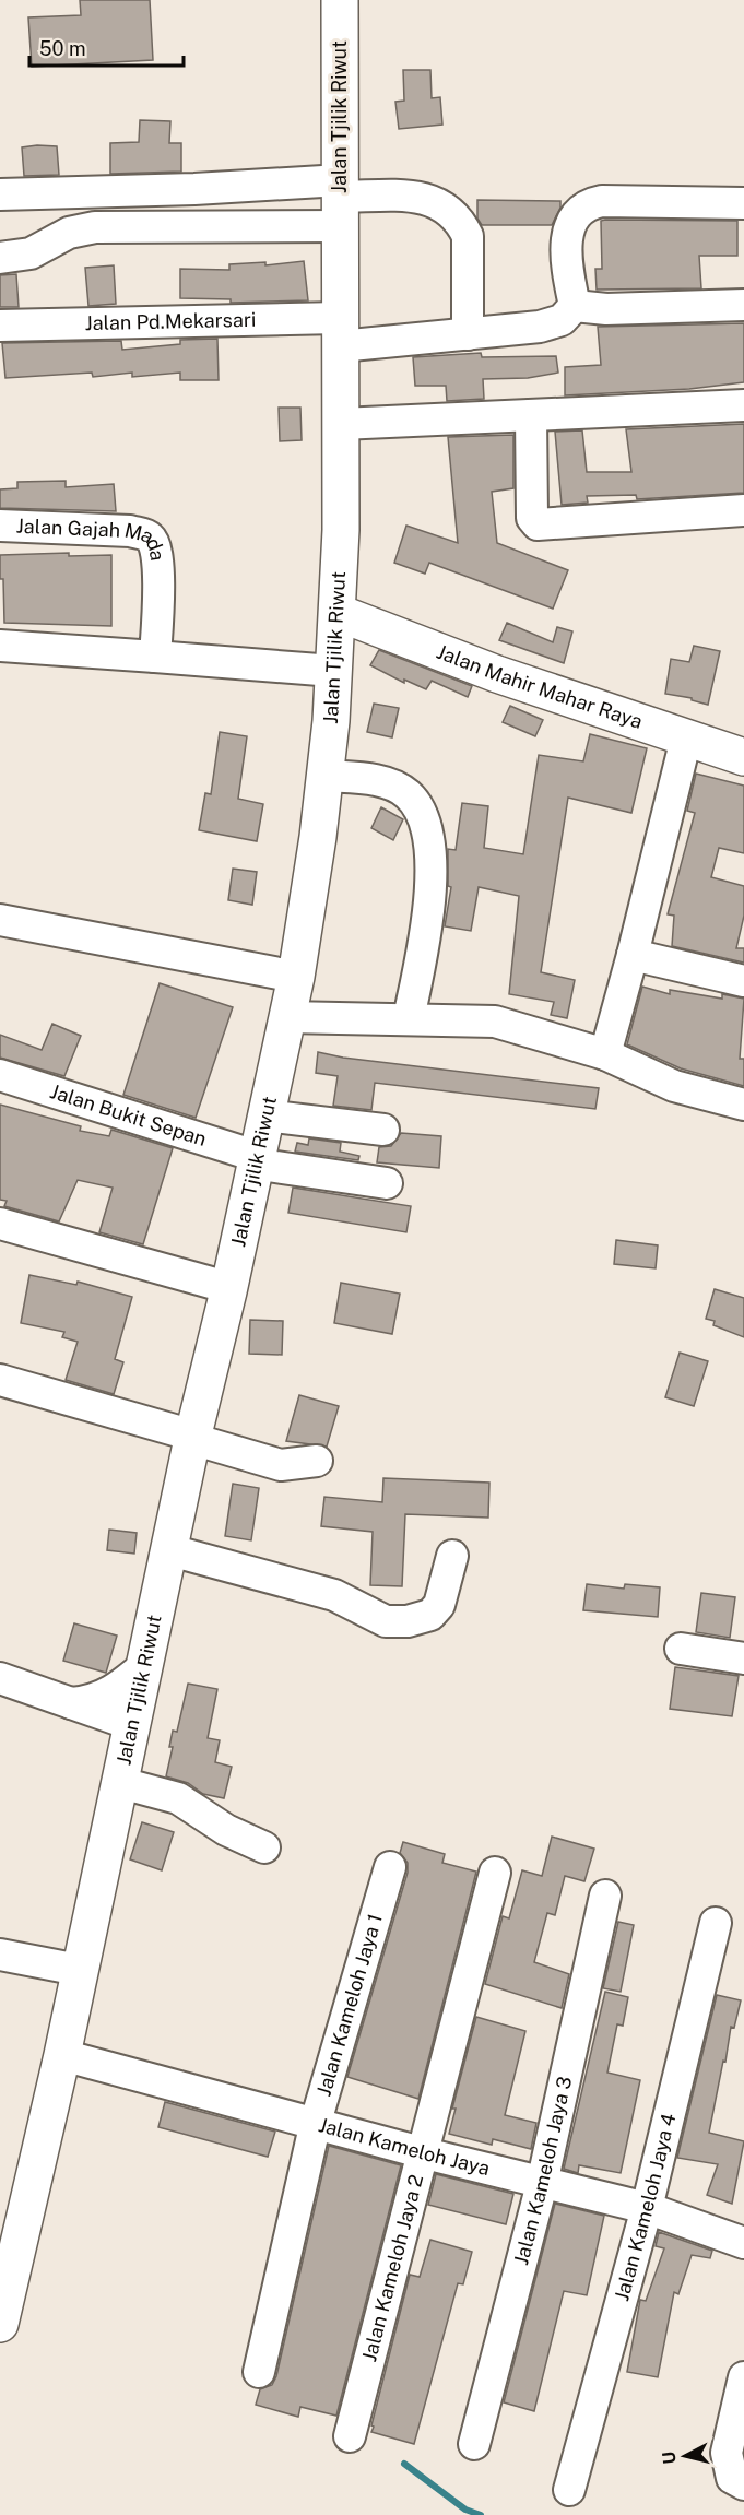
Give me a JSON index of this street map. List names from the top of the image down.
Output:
{
  "streets": {
    "main road": ["Jalan Tjilik Riwut", "Jalan Mahir Mahar Raya"],
    "street": [
      "Jalan Pd.Mekarsari",
      "Jalan Gajah Mada",
      "Jalan Bukit Sepan",
      "Jalan Kameloh Jaya 1",
      "Jalan Kameloh Jaya",
      "Jalan Kameloh Jaya 3",
      "Jalan Kameloh Jaya 4",
      "Jalan Kameloh Jaya 2"
    ]
  },
  "crossings": [
    ["Jalan Tjilik Riwut", "Jalan Pd.Mekarsari"],
    ["Jalan Tjilik Riwut", "Jalan Mahir Mahar Raya"],
    ["Jalan Tjilik Riwut", "Jalan Bukit Sepan"],
    ["Jalan Tjilik Riwut", "Jalan Kameloh Jaya"],
    ["Jalan Kameloh Jaya 1", "Jalan Kameloh Jaya"],
    ["Jalan Kameloh Jaya", "Jalan Kameloh Jaya 3"],
    ["Jalan Kameloh Jaya", "Jalan Kameloh Jaya 4"],
    ["Jalan Kameloh Jaya", "Jalan Kameloh Jaya 2"]
  ],
  "scale_bar": "50 m",
  "north": "left"
}
